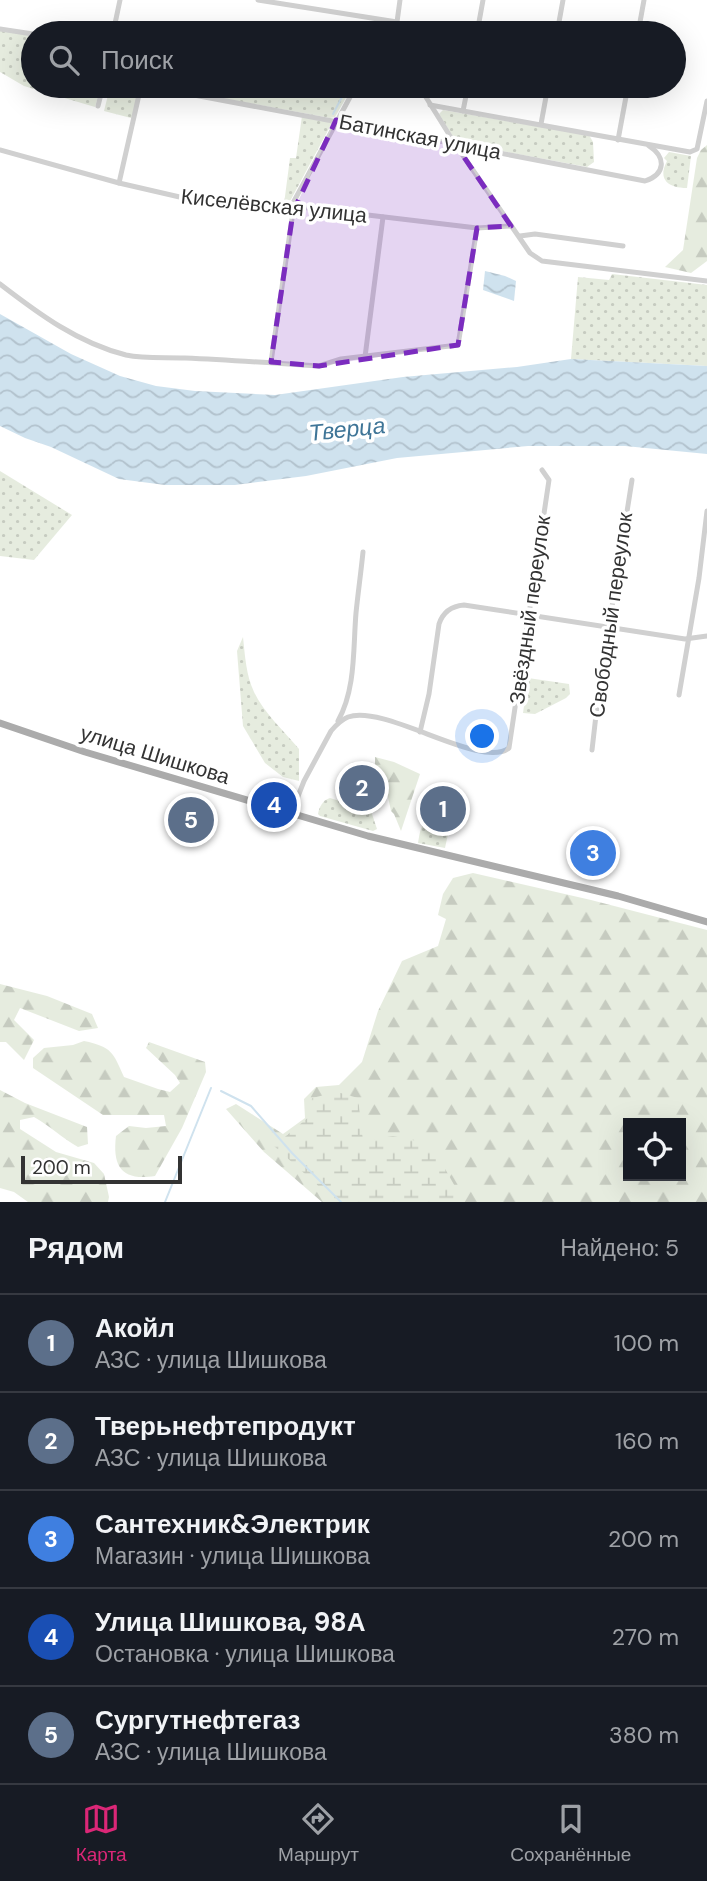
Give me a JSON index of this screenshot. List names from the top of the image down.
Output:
{
  "streets": {
    "main road": ["улица Шишкова"],
    "street": [
      "Батинская улица",
      "Киселёвская улица",
      "Звёздный переулок",
      "Свободный переулок"
    ]
  },
  "crossings": [
    ["Батинская улица", "Киселёвская улица"]
  ],
  "water": ["Тверца"],
  "scale_bar": "200 m",
  "page": {
    "search": "Поиск",
    "pins": [
      "2",
      "4",
      "1",
      "5",
      "3"
    ],
    "scale": "200 m",
    "heading": ["Рядом", "Найдено: 5"],
    "list": [
      {
        "mark": "1",
        "name": "Акойл",
        "note": "АЗС · улица Шишкова",
        "value": "100 m"
      },
      {
        "mark": "2",
        "name": "Тверьнефтепродукт",
        "note": "АЗС · улица Шишкова",
        "value": "160 m"
      },
      {
        "mark": "3",
        "name": "Сантехник&Электрик",
        "note": "Магазин · улица Шишкова",
        "value": "200 m"
      },
      {
        "mark": "4",
        "name": "Улица Шишкова, 98А",
        "note": "Остановка · улица Шишкова",
        "value": "270 m"
      },
      {
        "mark": "5",
        "name": "Сургутнефтегаз",
        "note": "АЗС · улица Шишкова",
        "value": "380 m"
      }
    ],
    "nav": ["Карта", "Маршрут", "Сохранённые"]
  }
}
